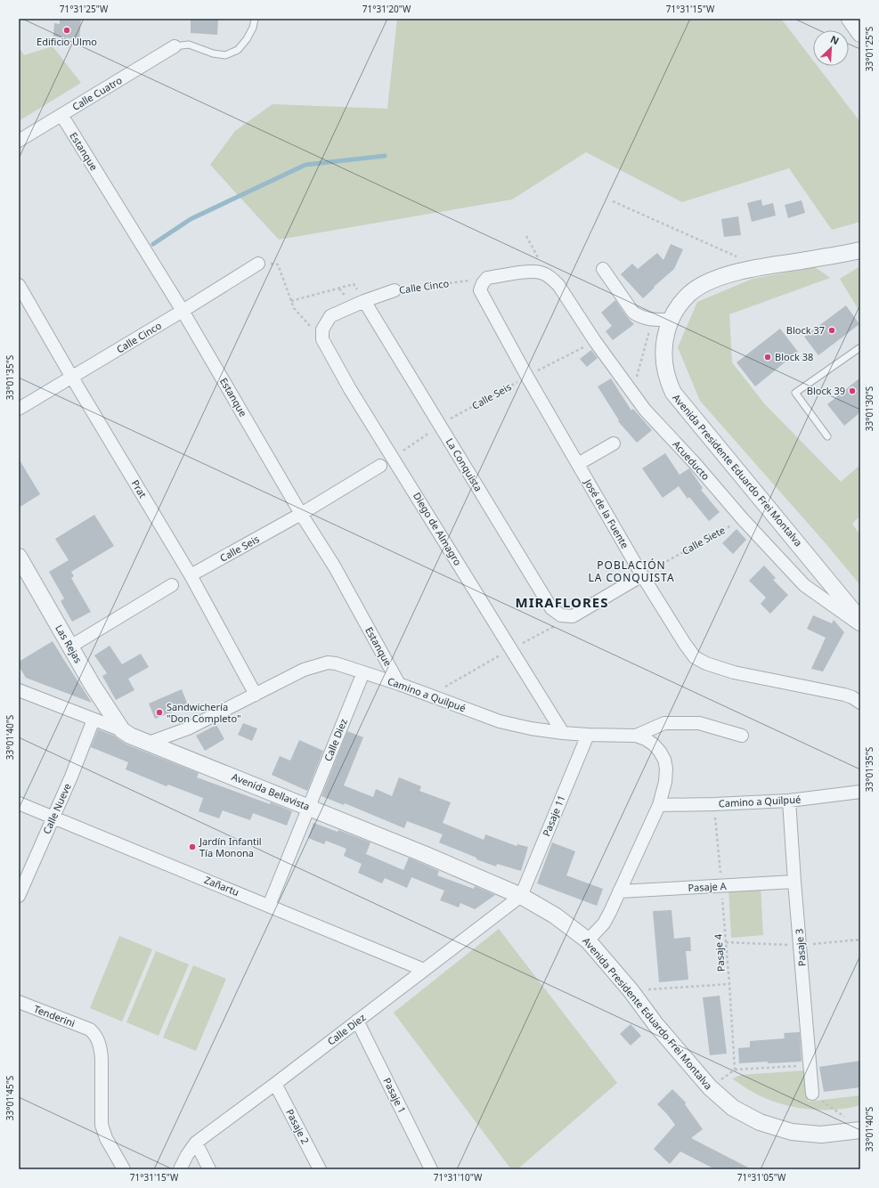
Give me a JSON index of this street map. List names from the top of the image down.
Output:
{
  "streets": {
    "street": [
      "Calle Cuatro",
      "Estanque",
      "Calle Cinco",
      "Calle Seis",
      "Acueducto",
      "La Conquista",
      "Avenida Presidente Eduardo Frei Montalva",
      "Prat",
      "José de la Fuente",
      "Diego de Almagro",
      "Las Rejas",
      "Camino a Quilpué",
      "Calle Diez",
      "Avenida Bellavista",
      "Calle Nueve",
      "Pasaje 11",
      "Zañartu",
      "Pasaje A",
      "Pasaje 3",
      "Tenderini",
      "Pasaje 1",
      "Pasaje 2"
    ],
    "path": ["Calle Siete", "Pasaje 4"]
  },
  "crossings": [
    ["Calle Cuatro", "Estanque"],
    ["Estanque", "Calle Cinco"],
    ["Estanque", "Calle Seis"],
    ["Estanque", "Camino a Quilpué"],
    ["Calle Cinco", "La Conquista"],
    ["Calle Cinco", "Prat"],
    ["Calle Cinco", "José de la Fuente"],
    ["Calle Cinco", "Diego de Almagro"],
    ["Calle Seis", "Acueducto"],
    ["Calle Seis", "La Conquista"],
    ["Calle Seis", "Prat"],
    ["Calle Seis", "José de la Fuente"],
    ["Calle Seis", "Diego de Almagro"],
    ["Acueducto", "Calle Siete"],
    ["La Conquista", "José de la Fuente"],
    ["La Conquista", "Calle Siete"],
    ["Avenida Presidente Eduardo Frei Montalva", "Camino a Quilpué"],
    ["Avenida Presidente Eduardo Frei Montalva", "Calle Diez"],
    ["Avenida Presidente Eduardo Frei Montalva", "Avenida Bellavista"],
    ["Avenida Presidente Eduardo Frei Montalva", "Pasaje 11"],
    ["Prat", "Camino a Quilpué"],
    ["José de la Fuente", "Calle Siete"],
    ["Diego de Almagro", "Camino a Quilpué"],
    ["Las Rejas", "Avenida Bellavista"],
    ["Camino a Quilpué", "Calle Diez"],
    ["Camino a Quilpué", "Avenida Bellavista"],
    ["Camino a Quilpué", "Pasaje 11"],
    ["Camino a Quilpué", "Pasaje A"],
    ["Camino a Quilpué", "Pasaje 3"],
    ["Camino a Quilpué", "Pasaje 4"],
    ["Calle Diez", "Avenida Bellavista"],
    ["Calle Diez", "Pasaje 11"],
    ["Calle Diez", "Zañartu"],
    ["Calle Diez", "Pasaje 1"],
    ["Calle Diez", "Pasaje 2"],
    ["Avenida Bellavista", "Calle Nueve"],
    ["Avenida Bellavista", "Pasaje 11"],
    ["Calle Nueve", "Zañartu"],
    ["Pasaje A", "Pasaje 3"],
    ["Pasaje A", "Pasaje 4"]
  ],
  "districts": ["POBLACIÓN LA CONQUISTA", "MIRAFLORES"],
  "places": [
    "Edificio Ulmo",
    "Block 37",
    "Block 38",
    "Block 39",
    "Sandwichería \"Don Completo\"",
    "Jardín Infantil Tía Monona"
  ],
  "north": "top right",
  "coordinates": [
    "71°31'25\"W",
    "71°31'20\"W",
    "71°31'15\"W",
    "33°01'25\"S",
    "33°01'35\"S",
    "33°01'30\"S",
    "33°01'40\"S",
    "33°01'45\"S",
    "71°31'10\"W",
    "71°31'05\"W"
  ]
}
